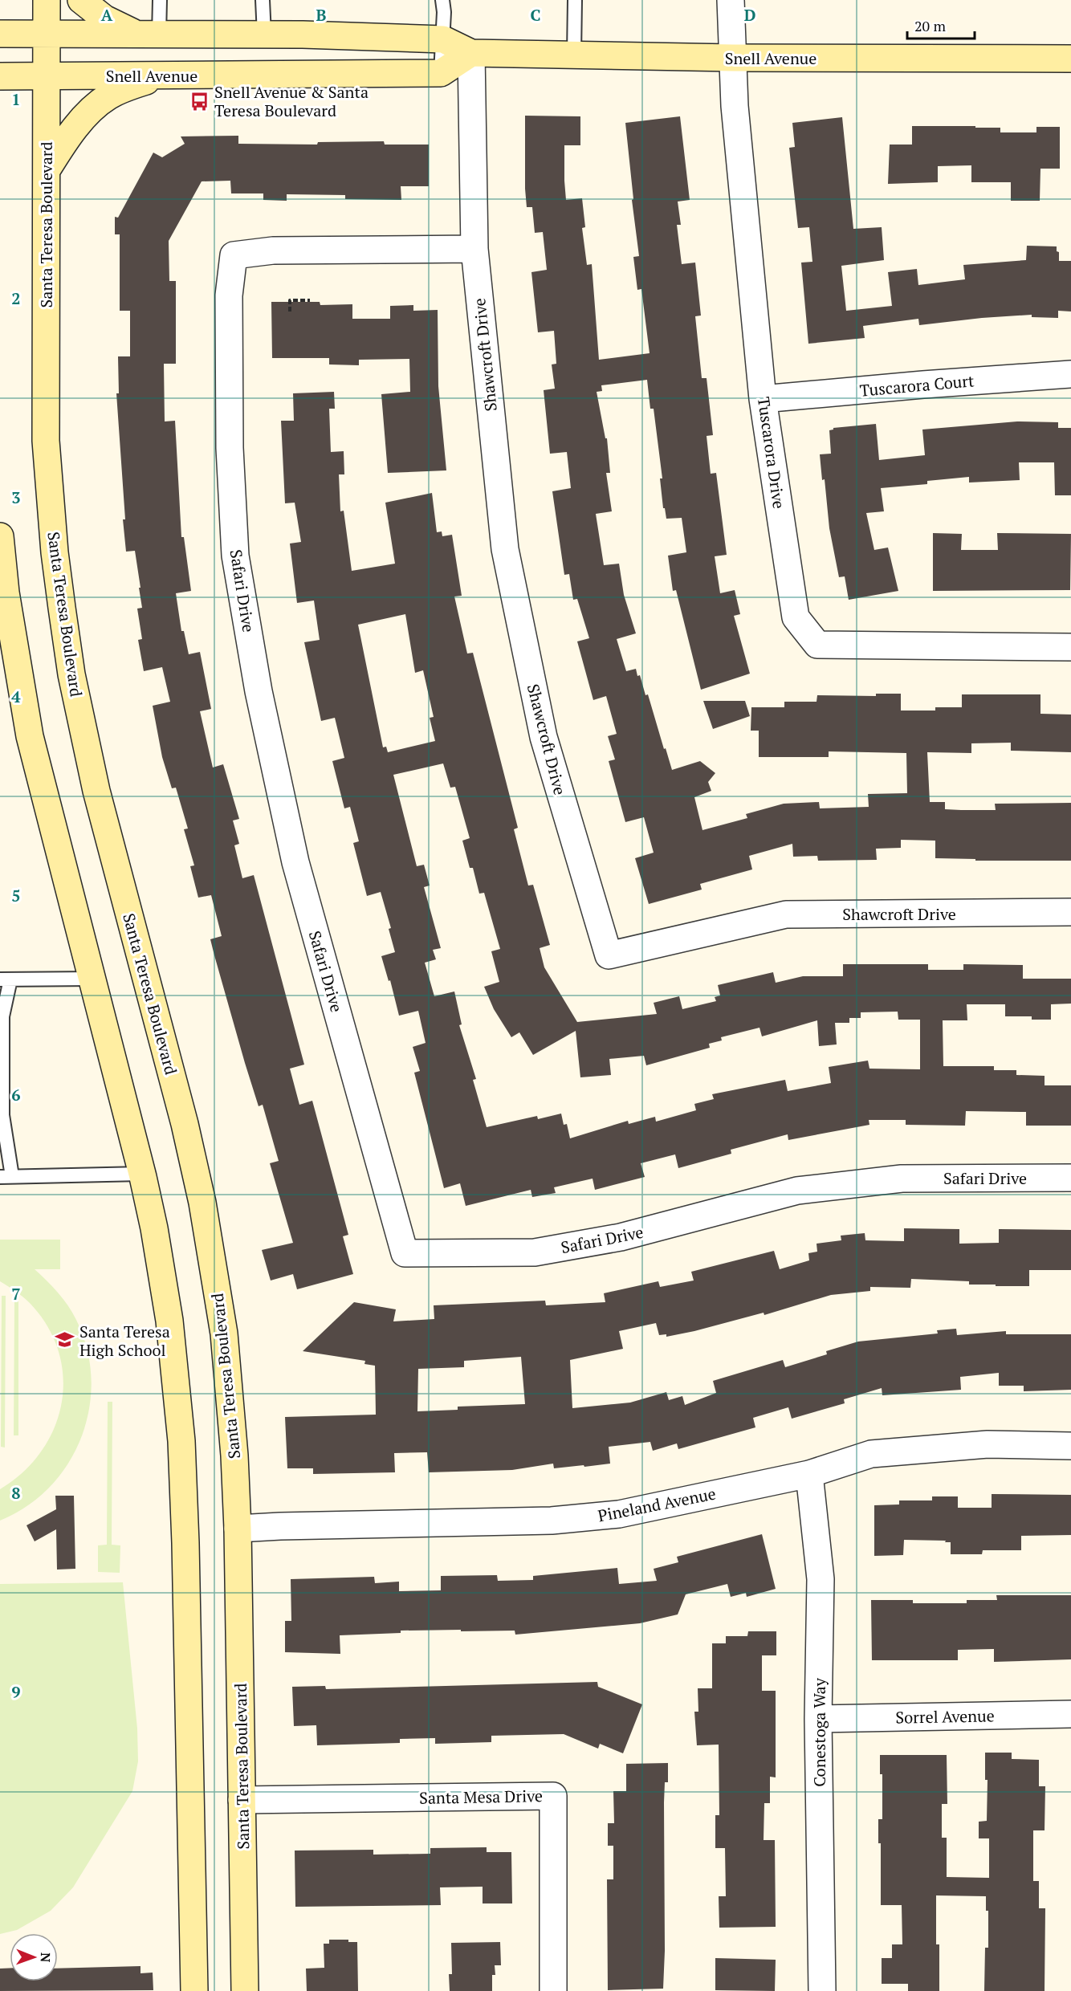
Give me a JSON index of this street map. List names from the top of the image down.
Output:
{
  "streets": {
    "main road": ["Snell Avenue", "Santa Teresa Boulevard"],
    "street": [
      "Shawcroft Drive",
      "Tuscarora Court",
      "Tuscarora Drive",
      "Safari Drive",
      "Pineland Avenue",
      "Sorrel Avenue",
      "Conestoga Way",
      "Santa Mesa Drive"
    ]
  },
  "crossings": [
    ["Snell Avenue", "Santa Teresa Boulevard"],
    ["Snell Avenue", "Shawcroft Drive"],
    ["Snell Avenue", "Tuscarora Drive"],
    ["Santa Teresa Boulevard", "Pineland Avenue"],
    ["Santa Teresa Boulevard", "Santa Mesa Drive"],
    ["Shawcroft Drive", "Safari Drive"],
    ["Tuscarora Court", "Tuscarora Drive"],
    ["Pineland Avenue", "Conestoga Way"],
    ["Sorrel Avenue", "Conestoga Way"]
  ],
  "places": {
    "bus stop": ["Snell Avenue & Santa Teresa Boulevard"],
    "school or university": ["Santa Teresa High School"]
  },
  "scale_bar": "20 m",
  "north": "right",
  "grid": {
    "columns": [
      "A",
      "B",
      "C",
      "D"
    ],
    "rows": [
      "1",
      "2",
      "3",
      "4",
      "5",
      "6",
      "7",
      "8",
      "9"
    ]
  }
}
